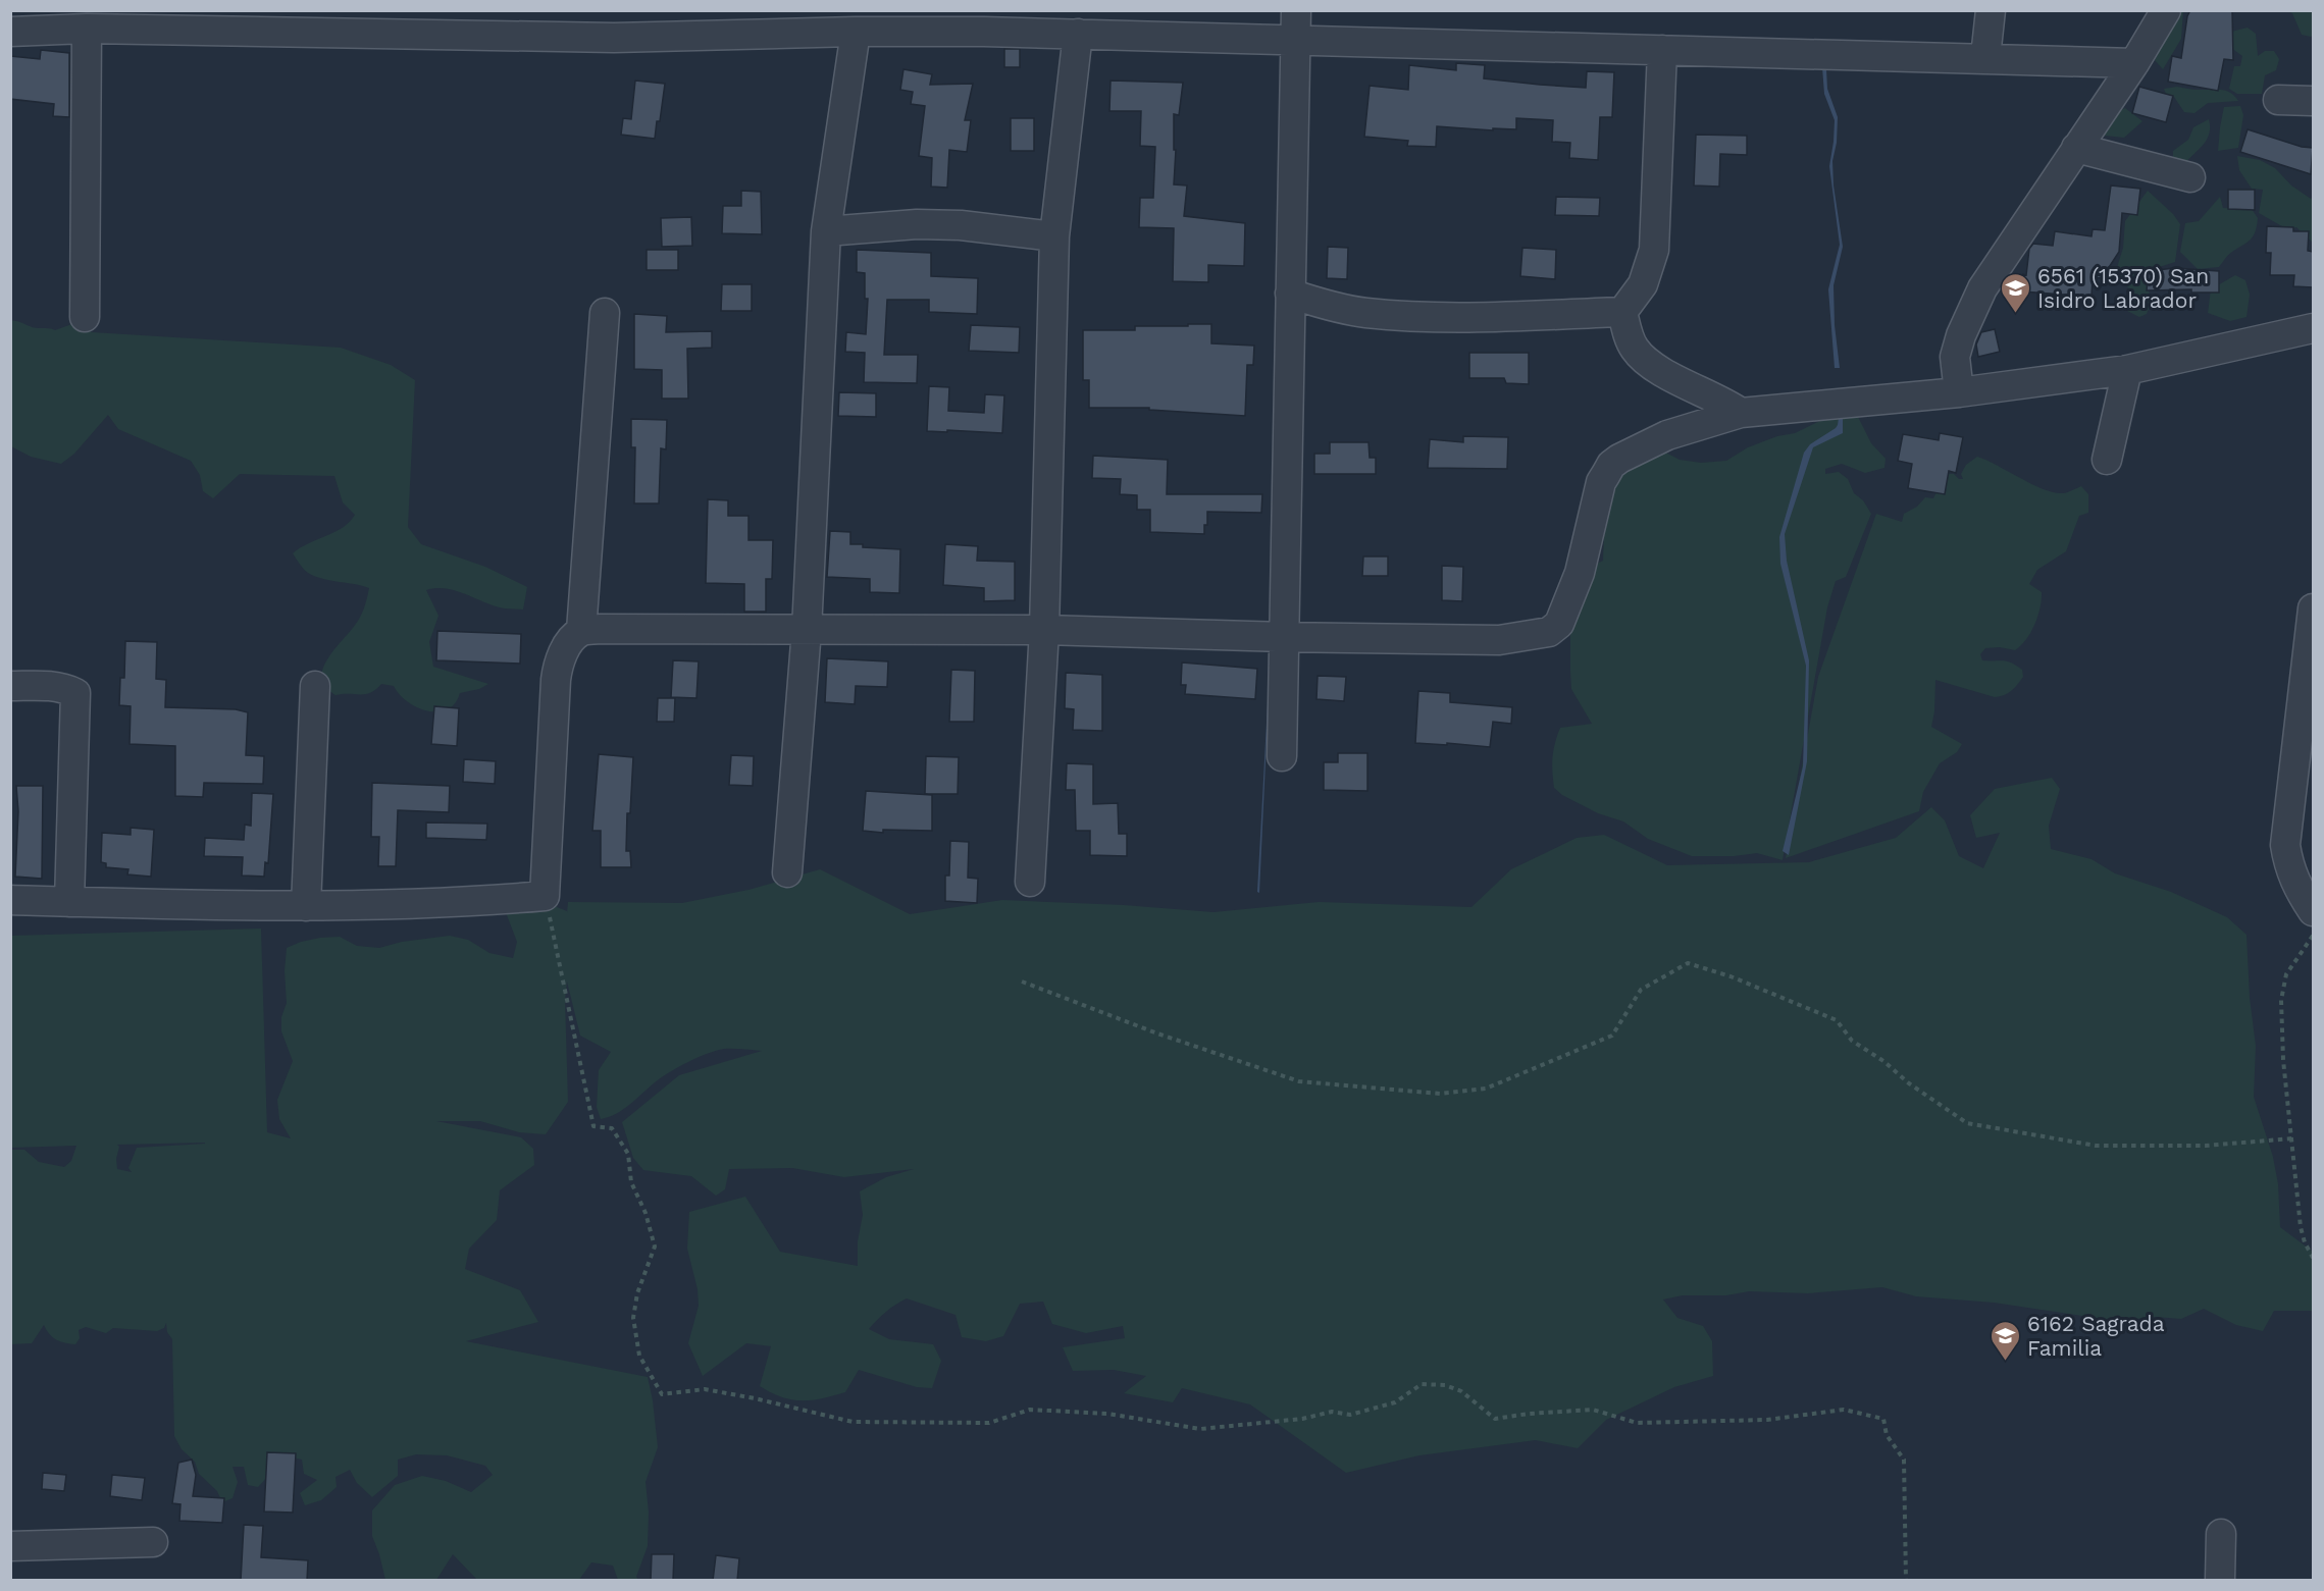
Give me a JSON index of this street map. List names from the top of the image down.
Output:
{
  "places": {
    "school or university": ["6561 (15370) San Isidro Labrador", "6162 Sagrada Familia"]
  }
}
